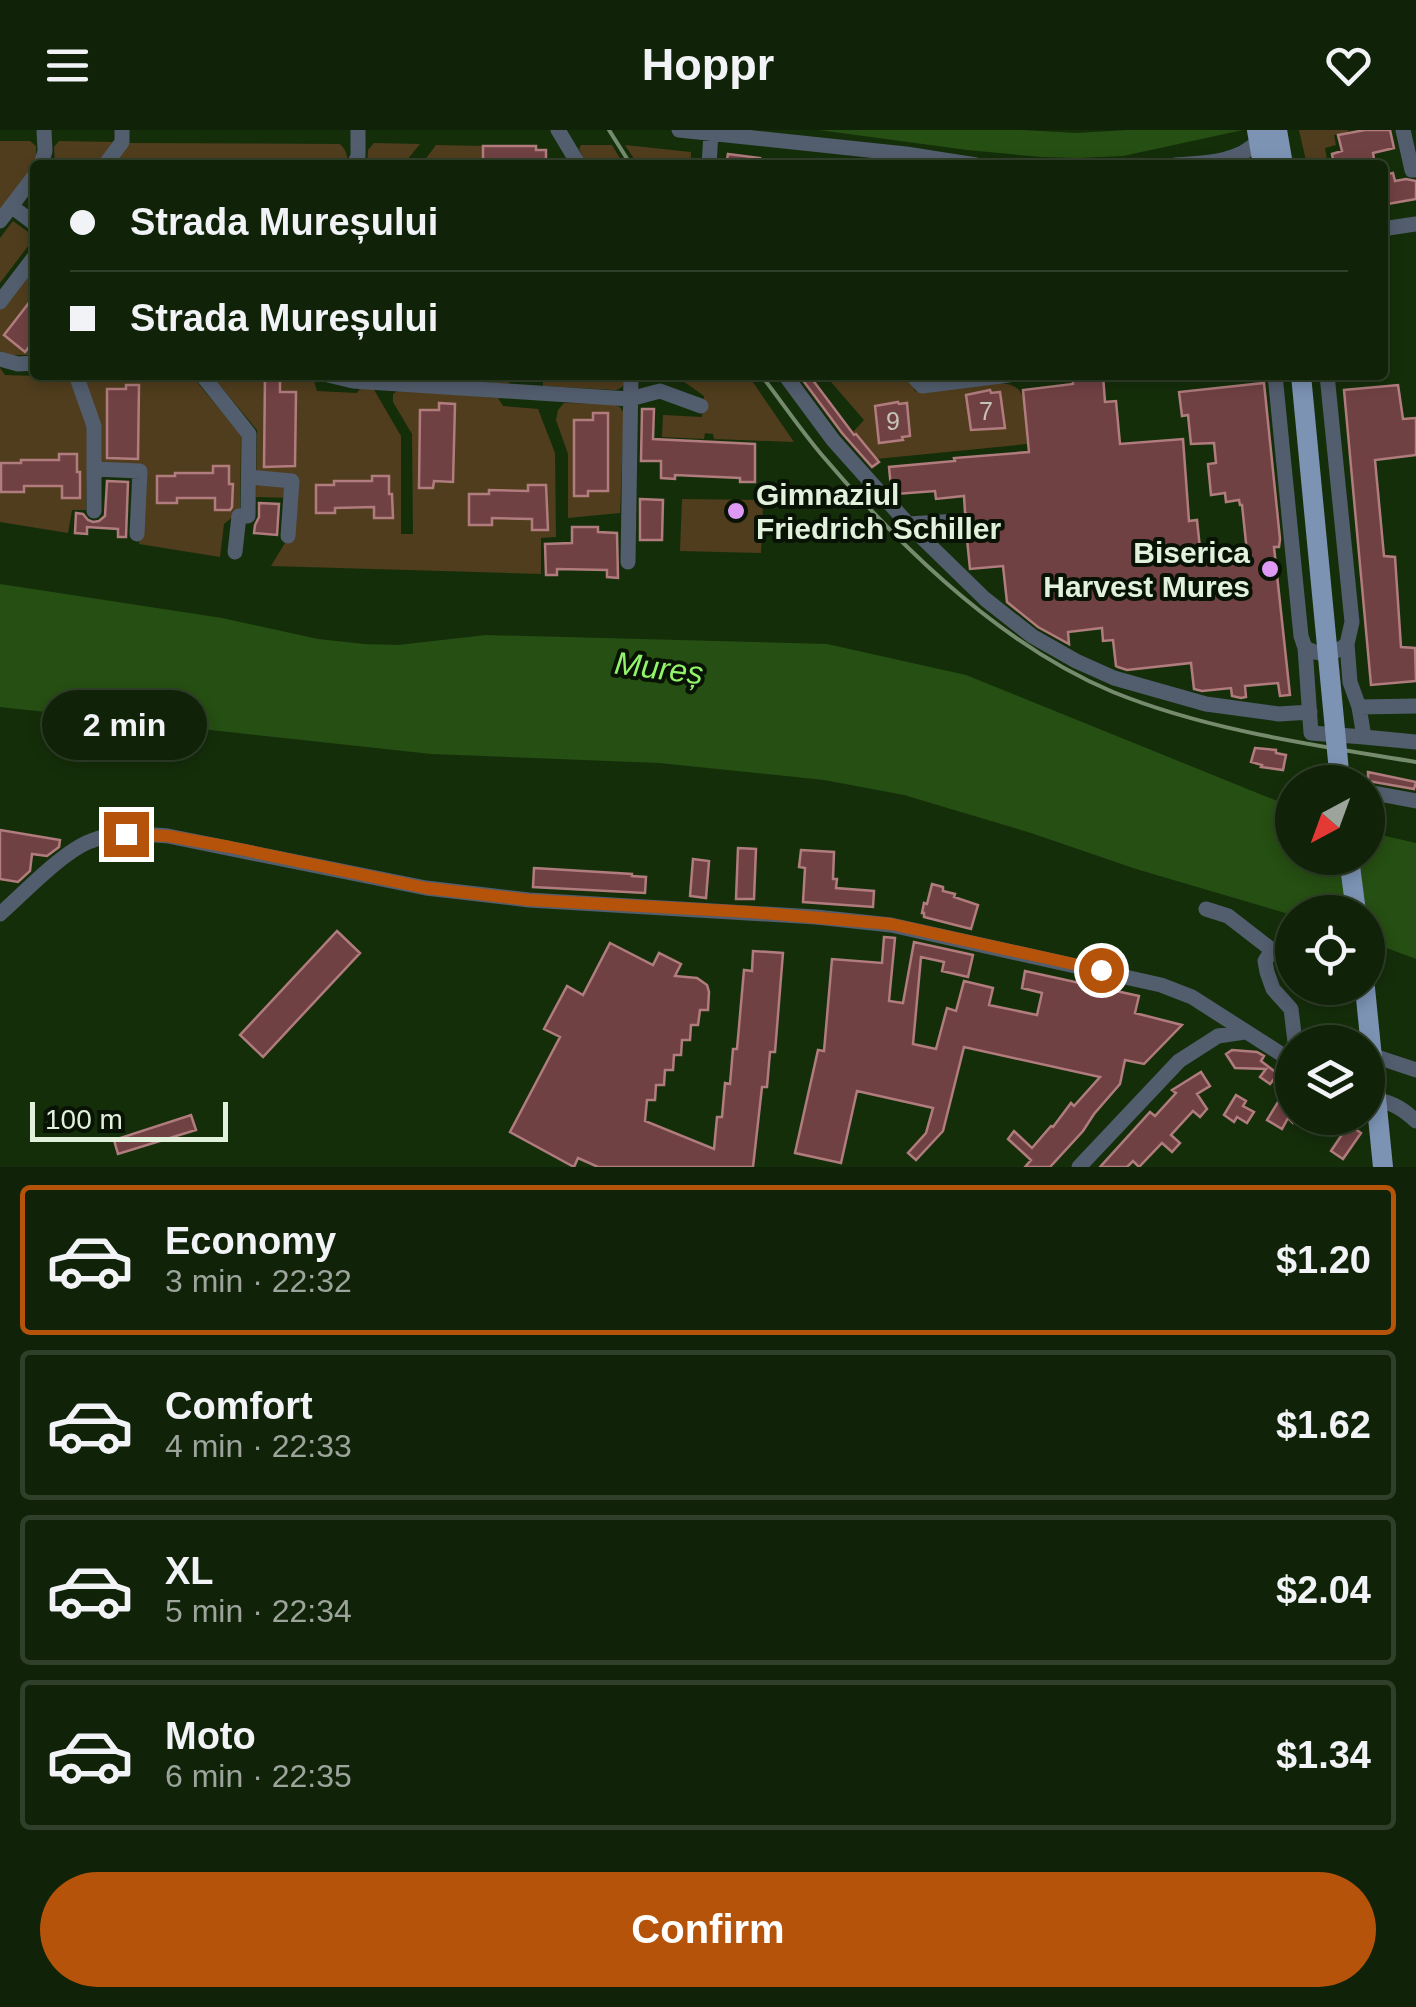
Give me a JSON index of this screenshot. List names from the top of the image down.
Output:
{
  "water": ["Mureș"],
  "places": ["Gimnaziul Friedrich Schiller", "Biserica Harvest Mures"],
  "house_numbers": ["7", "9"],
  "scale_bar": "100 m",
  "north": "bottom left",
  "page": {
    "header": "Hoppr",
    "banner": ["Strada Mureșului", "Strada Mureșului"],
    "bubble": "2 min",
    "scale": "100 m",
    "list": [
      {
        "name": "Economy",
        "note": "3 min · 22:32",
        "value": "$1.20"
      },
      {
        "name": "Comfort",
        "note": "4 min · 22:33",
        "value": "$1.62"
      },
      {
        "name": "XL",
        "note": "5 min · 22:34",
        "value": "$2.04"
      },
      {
        "name": "Moto",
        "note": "6 min · 22:35",
        "value": "$1.34"
      }
    ],
    "buttons": "Confirm"
  }
}
